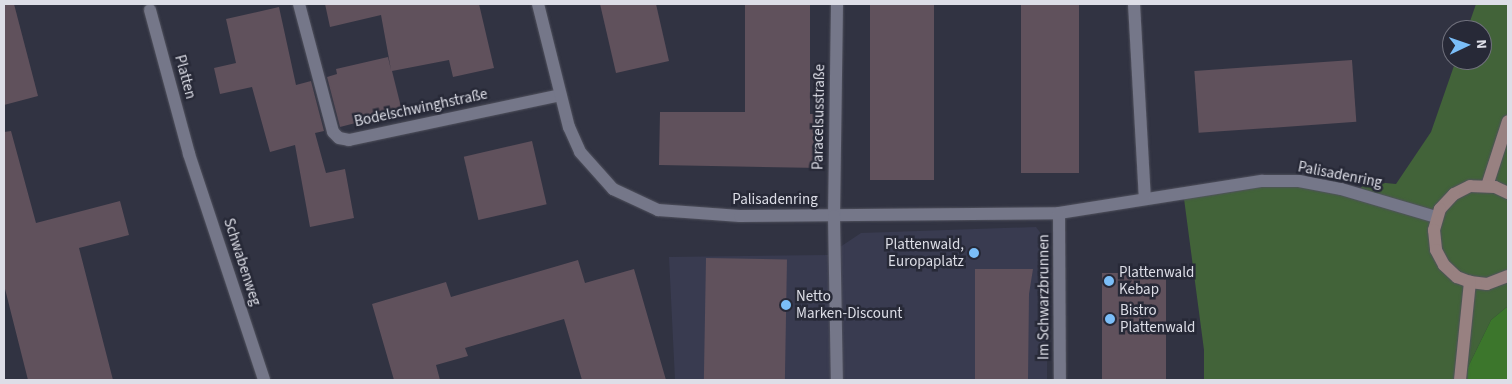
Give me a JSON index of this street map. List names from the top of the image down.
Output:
{
  "streets": {
    "street": [
      "Platten",
      "Bodelschwinghstraße",
      "Paracelsusstraße",
      "Palisadenring",
      "Schwabenweg",
      "Im Schwarzbrunnen"
    ]
  },
  "crossings": [
    ["Platten", "Schwabenweg"],
    ["Bodelschwinghstraße", "Palisadenring"],
    ["Paracelsusstraße", "Palisadenring"],
    ["Palisadenring", "Im Schwarzbrunnen"]
  ],
  "places": [
    "Plattenwald, Europaplatz",
    "Plattenwald Kebap",
    "Netto Marken-Discount",
    "Bistro Plattenwald"
  ],
  "north": "right"
}
